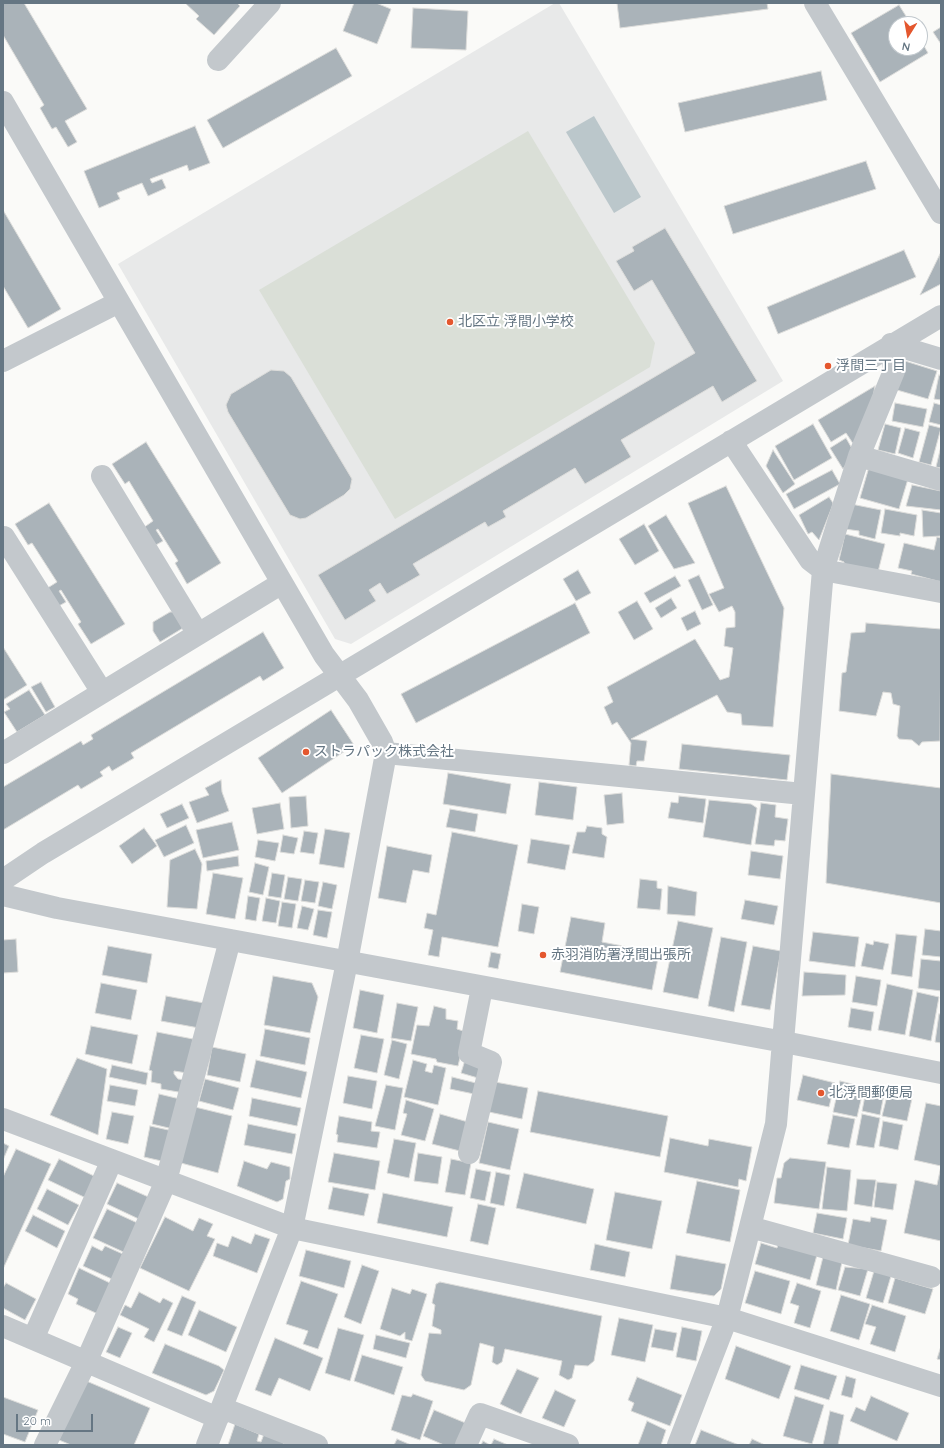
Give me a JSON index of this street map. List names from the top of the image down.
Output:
{
  "places": [
    "北区立 浮間小学校",
    "浮間三丁目",
    "ストラパック株式会社",
    "赤羽消防署浮間出張所",
    "北浮間郵便局"
  ],
  "scale_bar": "20 m",
  "north": "bottom"
}
